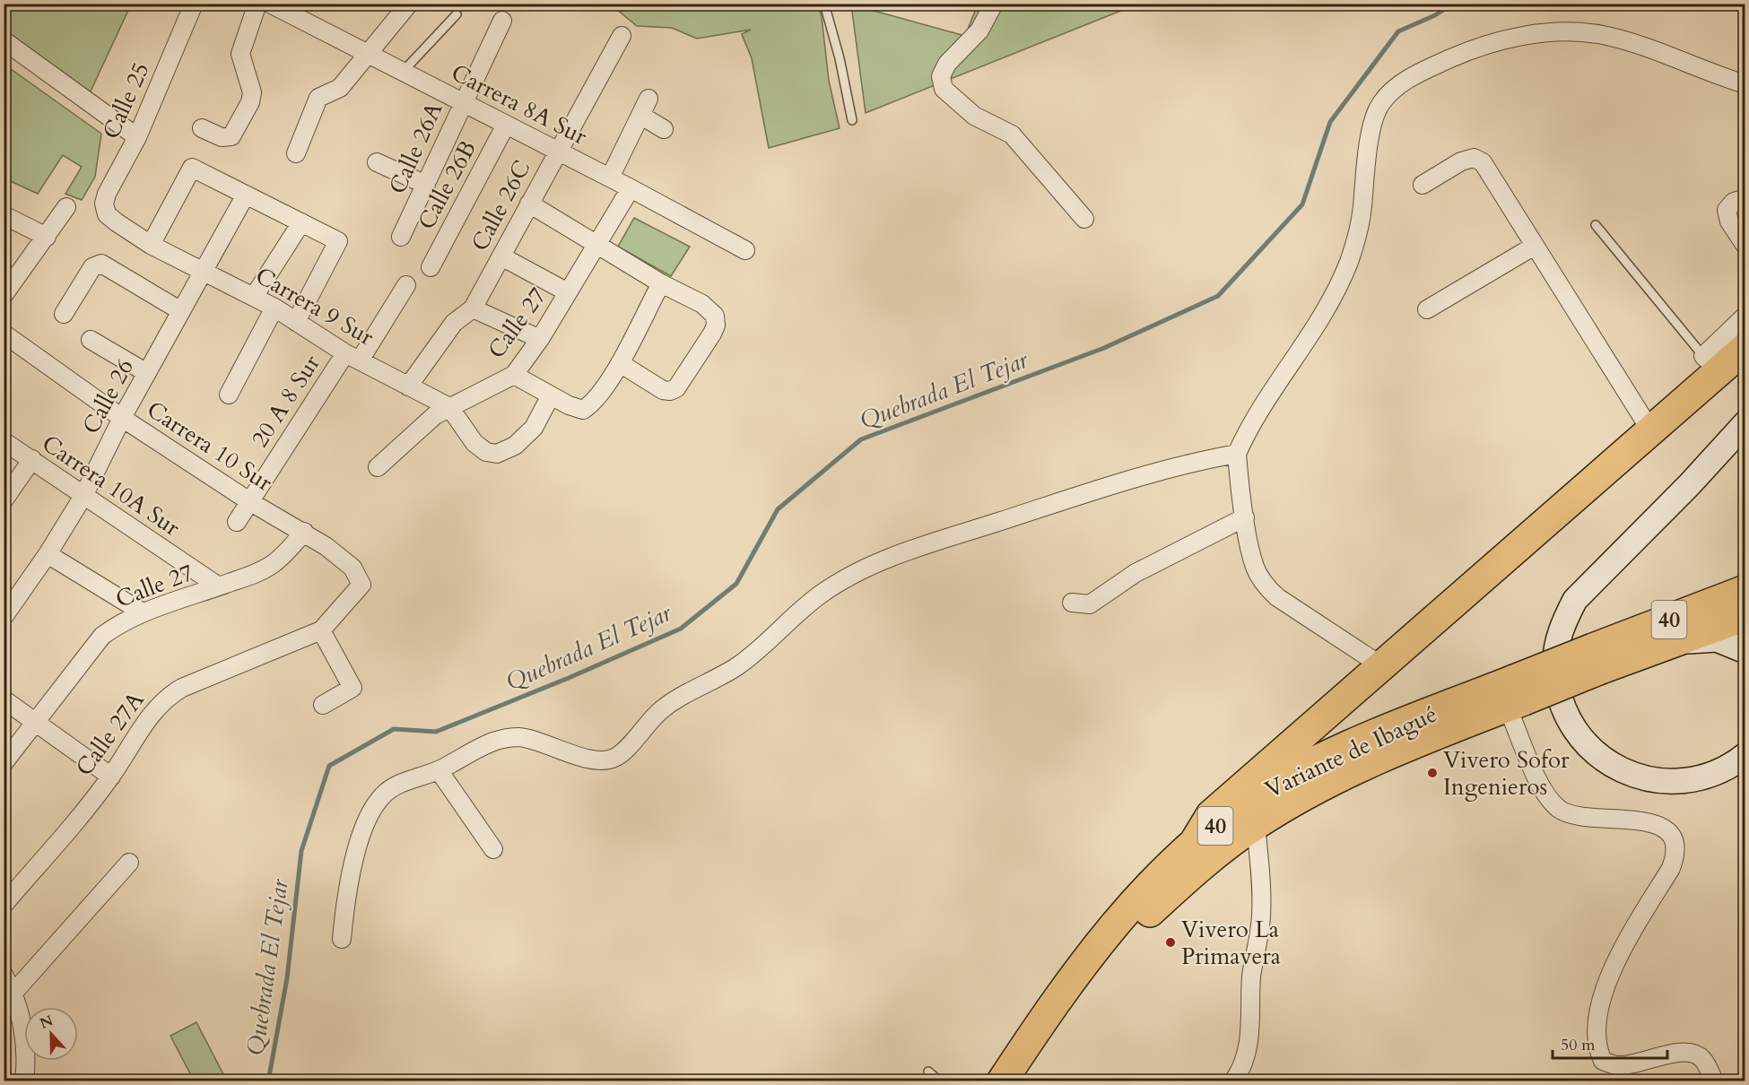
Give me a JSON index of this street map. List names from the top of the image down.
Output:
{
  "streets": {
    "highway": ["40", "Variante de Ibagué"],
    "street": [
      "Calle 25",
      "Carrera 8A Sur",
      "Calle 26A",
      "Calle 26B",
      "Calle 26C",
      "Carrera 9 Sur",
      "Calle 27",
      "Calle 26",
      "20 A 8 Sur",
      "Carrera 10 Sur",
      "Carrera 10A Sur",
      "Calle 27A"
    ]
  },
  "crossings": [
    ["Calle 25", "Carrera 9 Sur"],
    ["Carrera 8A Sur", "Calle 26A"],
    ["Carrera 8A Sur", "Calle 26B"],
    ["Carrera 8A Sur", "Calle 26C"],
    ["Carrera 8A Sur", "Calle 27"],
    ["Calle 26C", "Carrera 9 Sur"],
    ["Carrera 9 Sur", "Calle 27"],
    ["Carrera 9 Sur", "Calle 26"],
    ["Carrera 9 Sur", "20 A 8 Sur"],
    ["Calle 27", "Carrera 10 Sur"],
    ["Calle 27", "Carrera 10A Sur"],
    ["Calle 26", "Carrera 10 Sur"],
    ["Calle 26", "Carrera 10A Sur"],
    ["20 A 8 Sur", "Carrera 10 Sur"],
    ["Carrera 10 Sur", "Calle 27A"]
  ],
  "water": ["Quebrada El Tejar"],
  "places": ["Vivero Sofor Ingenieros", "Vivero La Primavera"],
  "scale_bar": "50 m",
  "north": "top"
}
